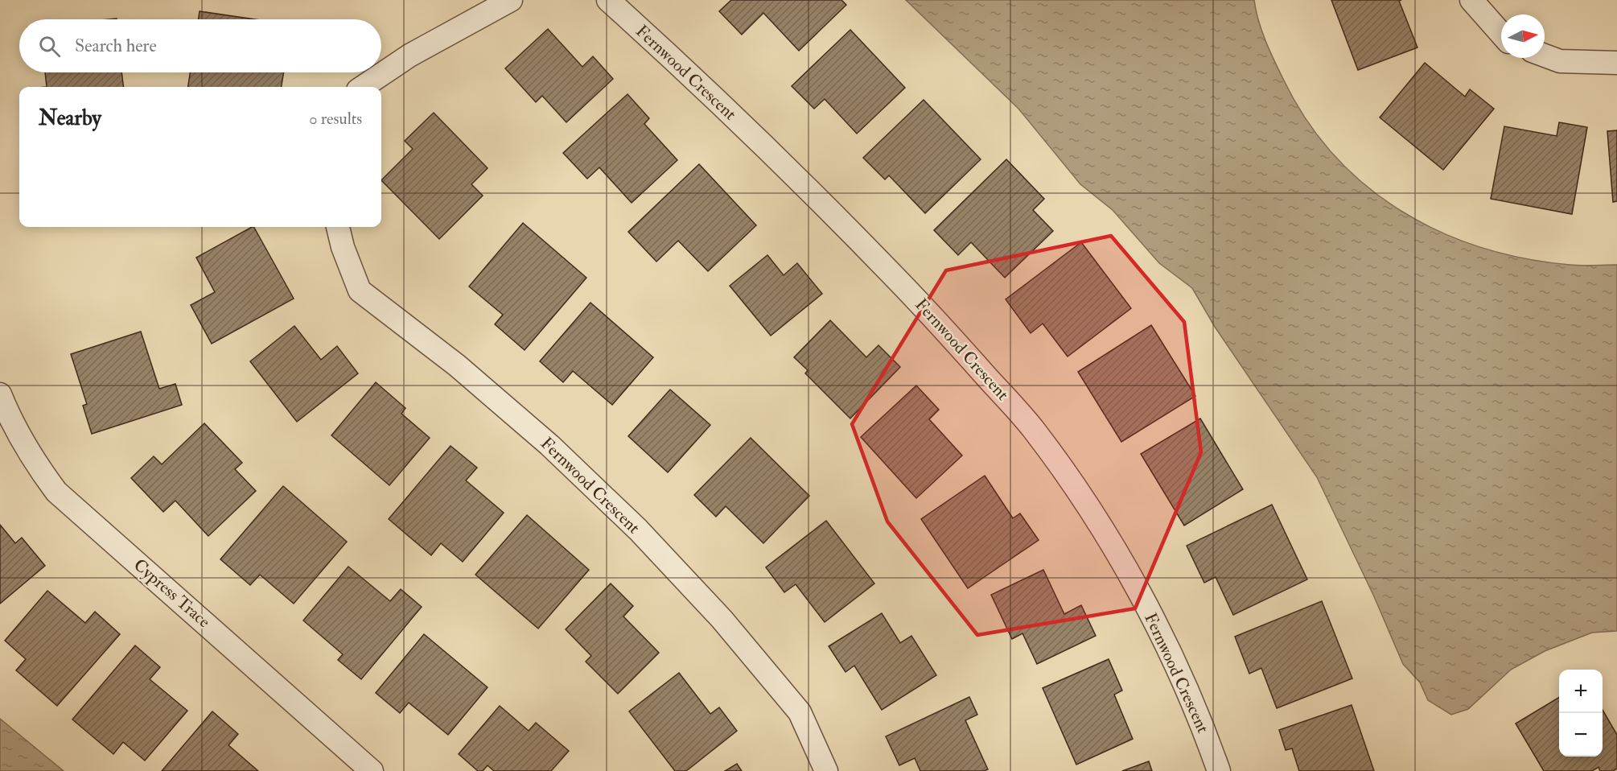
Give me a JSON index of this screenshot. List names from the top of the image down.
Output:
{
  "streets": {
    "street": ["Fernwood Crescent", "Cypress Trace"]
  },
  "north": "right",
  "page": {
    "search": "Search here",
    "heading": ["Nearby", "0 results"],
    "map_buttons": ["+", "−"]
  }
}
